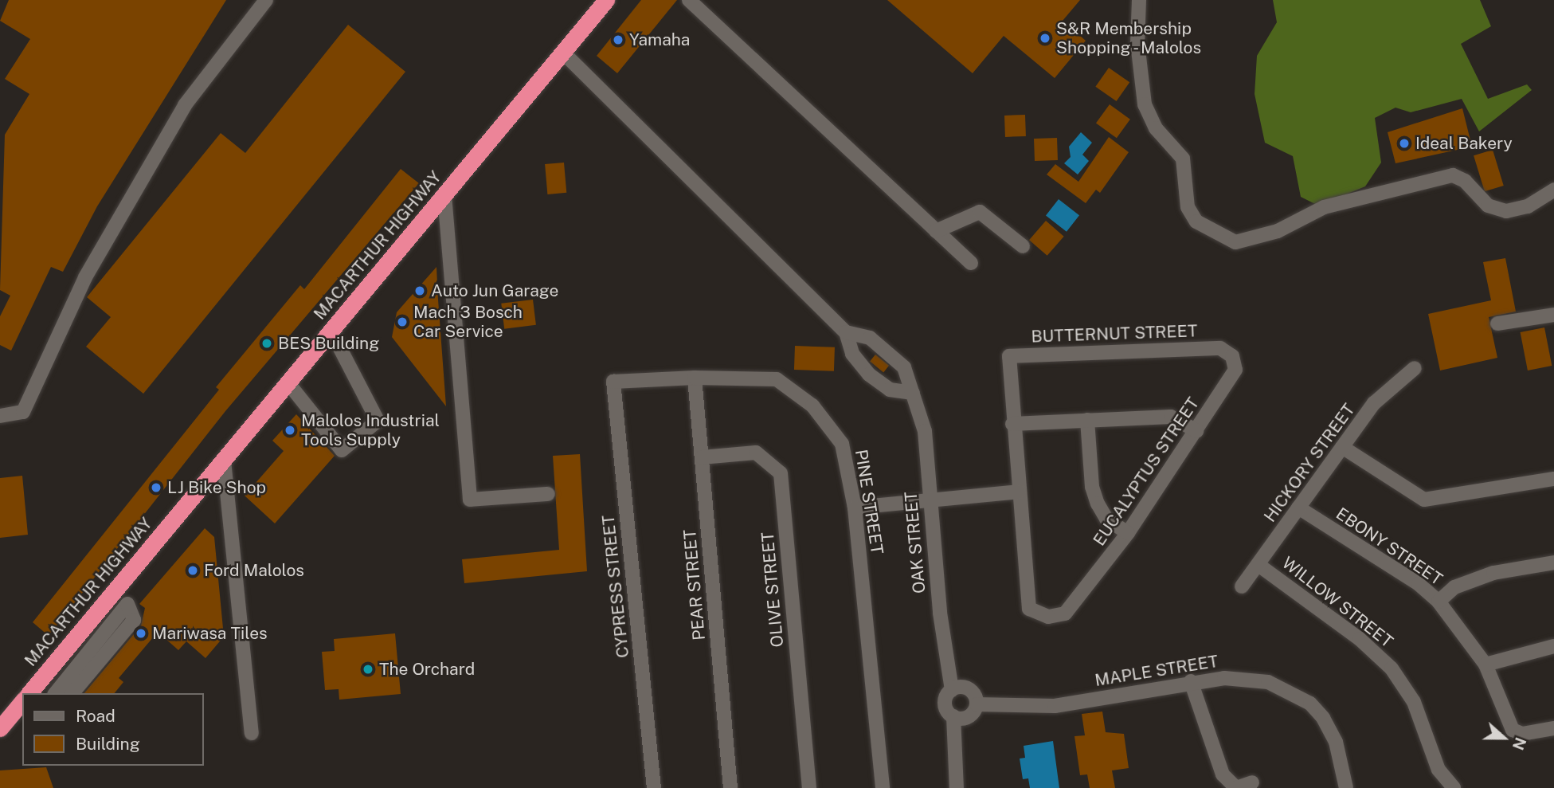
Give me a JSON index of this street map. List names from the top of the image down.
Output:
{
  "streets": {
    "highway": ["MACARTHUR HIGHWAY"],
    "street": [
      "BUTTERNUT STREET",
      "HICKORY STREET",
      "EUCALYPTUS STREET",
      "PINE STREET",
      "OAK STREET",
      "EBONY STREET",
      "PEAR STREET",
      "CYPRESS STREET",
      "OLIVE STREET",
      "WILLOW STREET",
      "MAPLE STREET"
    ]
  },
  "crossings": [
    ["BUTTERNUT STREET", "EUCALYPTUS STREET"],
    ["HICKORY STREET", "EBONY STREET"],
    ["HICKORY STREET", "WILLOW STREET"],
    ["PINE STREET", "PEAR STREET"],
    ["PINE STREET", "CYPRESS STREET"],
    ["OAK STREET", "MAPLE STREET"],
    ["PEAR STREET", "OLIVE STREET"]
  ],
  "places": [
    "S&R Membership Shopping - Malolos",
    "Yamaha",
    "Ideal Bakery",
    "Auto Jun Garage",
    "Mach 3 Bosch Car Service",
    "BES Building",
    "Malolos Industrial Tools Supply",
    "LJ Bike Shop",
    "Ford Malolos",
    "Mariwasa Tiles",
    "The Orchard"
  ],
  "legend": ["Road", "Building"],
  "north": "right"
}
